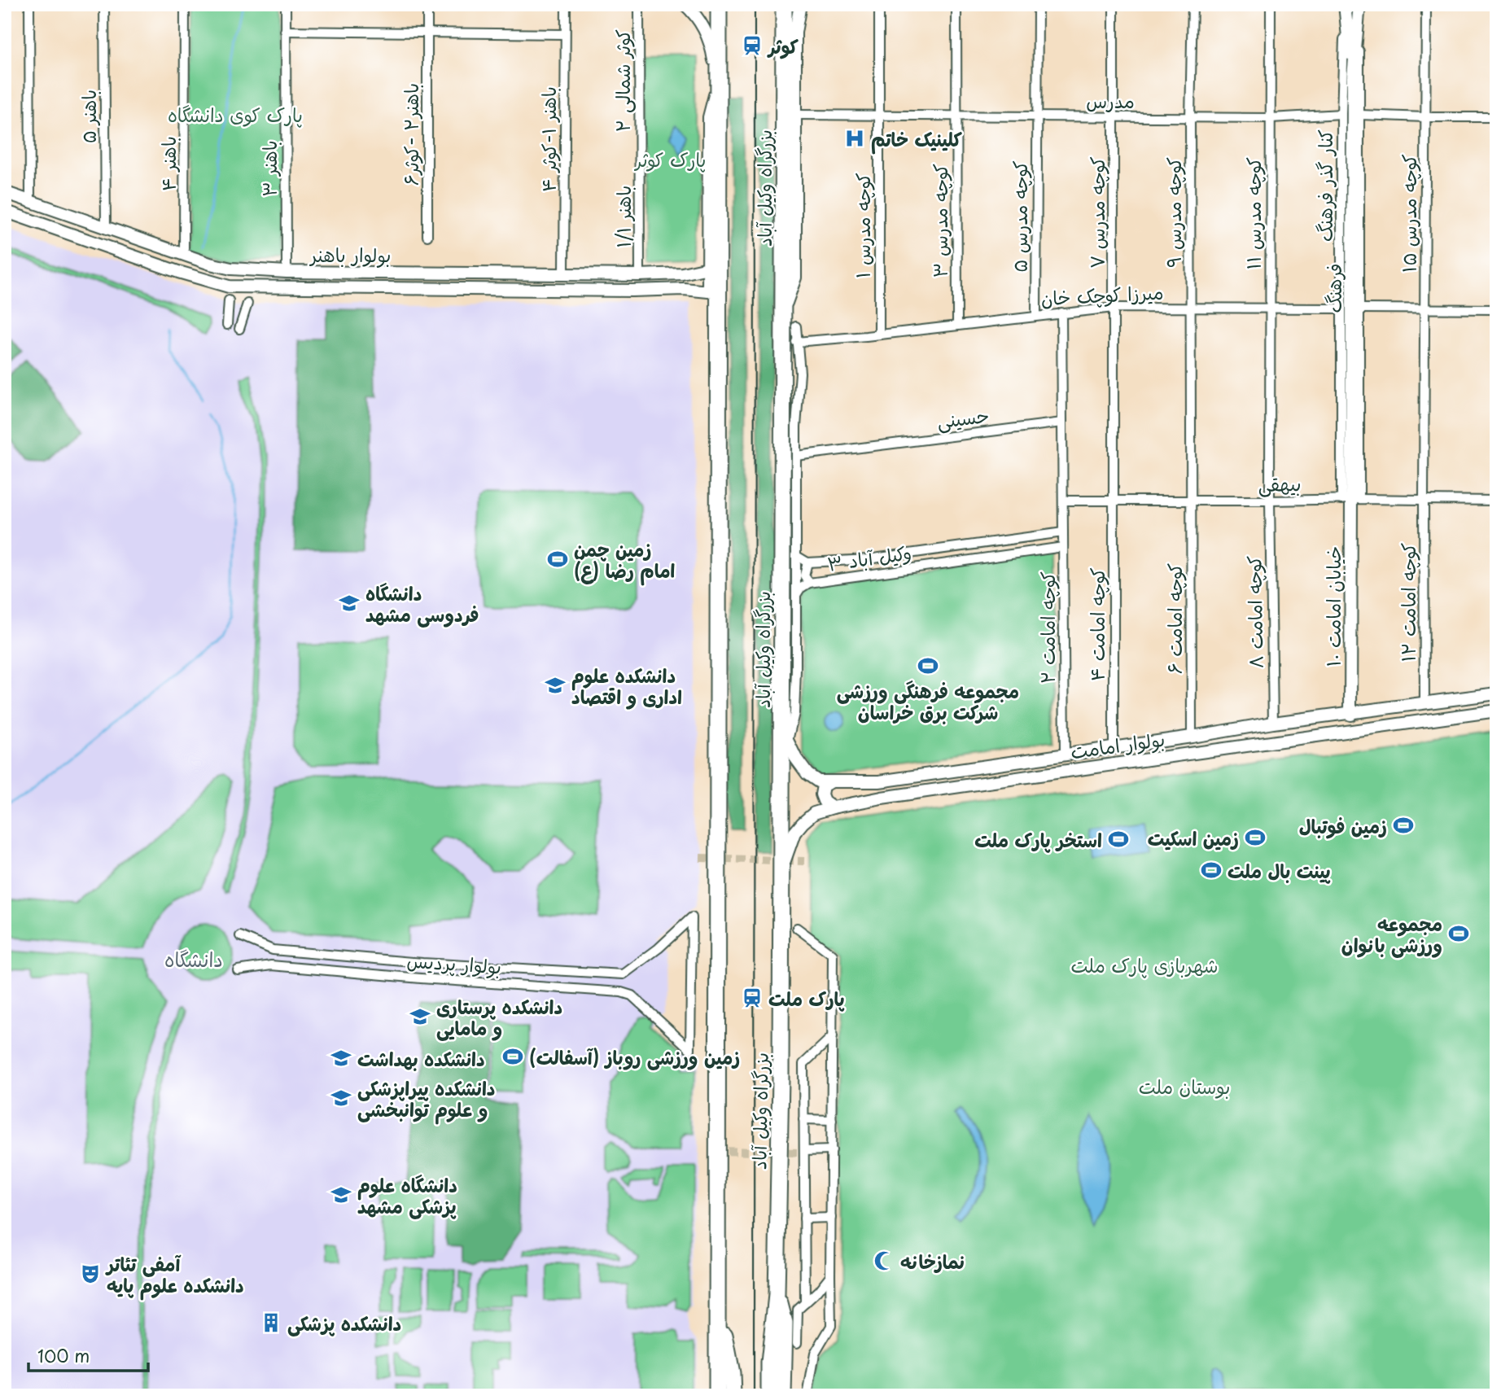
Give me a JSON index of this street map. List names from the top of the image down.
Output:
{
  "streets": {
    "highway": ["بزرگراه وکیل آباد"],
    "street": [
      "کوثر شمالی ۲",
      "مدرس",
      "باهنر ۵",
      "باهنر۲ -کوثر۶",
      "باهنر ۱-کوثر ۴",
      "باهنر ۴",
      "باهنر ۳",
      "کنار گذر فرهنگ",
      "کوچه مدرس ۷",
      "کوچه مدرس ۹",
      "کوچه مدرس ۱۱",
      "کوچه مدرس ۱۵",
      "باهنر ۱/۱",
      "کوچه مدرس ۵",
      "کوچه مدرس ۳",
      "کوچه مدرس ۱",
      "بولوار باهنر",
      "فرهنگ",
      "میرزا کوچک خان",
      "حسینی",
      "بیهقی",
      "۳ وکیل آباد",
      "کوچه امامت ۱۲",
      "خیابان امامت ۱۰",
      "کوچه امامت ۸",
      "کوچه امامت ۶",
      "کوچه امامت ۴",
      "کوچه امامت ۲",
      "بولوار امامت",
      "بولوار پردیس"
    ]
  },
  "crossings": [
    ["کوثر شمالی ۲", "باهنر ۱/۱"],
    ["مدرس", "کنار گذر فرهنگ"],
    ["مدرس", "کوچه مدرس ۷"],
    ["مدرس", "کوچه مدرس ۹"],
    ["مدرس", "کوچه مدرس ۱۱"],
    ["مدرس", "کوچه مدرس ۵"],
    ["مدرس", "کوچه مدرس ۳"],
    ["مدرس", "کوچه مدرس ۱"],
    ["باهنر ۵", "بولوار باهنر"],
    ["باهنر ۱-کوثر ۴", "بولوار باهنر"],
    ["باهنر ۴", "بولوار باهنر"],
    ["باهنر ۳", "بولوار باهنر"],
    ["کنار گذر فرهنگ", "فرهنگ"],
    ["کنار گذر فرهنگ", "میرزا کوچک خان"],
    ["کنار گذر فرهنگ", "بیهقی"],
    ["کنار گذر فرهنگ", "خیابان امامت ۱۰"],
    ["بزرگراه وکیل آباد", "بولوار امامت"],
    ["کوچه مدرس ۷", "میرزا کوچک خان"],
    ["کوچه مدرس ۷", "بیهقی"],
    ["کوچه مدرس ۷", "کوچه امامت ۴"],
    ["کوچه مدرس ۹", "میرزا کوچک خان"],
    ["کوچه مدرس ۹", "بیهقی"],
    ["کوچه مدرس ۹", "کوچه امامت ۶"],
    ["کوچه مدرس ۱۱", "میرزا کوچک خان"],
    ["کوچه مدرس ۱۱", "بیهقی"],
    ["کوچه مدرس ۱۱", "کوچه امامت ۸"],
    ["کوچه مدرس ۱۵", "بیهقی"],
    ["کوچه مدرس ۱۵", "کوچه امامت ۱۲"],
    ["باهنر ۱/۱", "بولوار باهنر"],
    ["کوچه مدرس ۵", "میرزا کوچک خان"],
    ["کوچه مدرس ۳", "میرزا کوچک خان"],
    ["کوچه مدرس ۱", "میرزا کوچک خان"],
    ["فرهنگ", "بیهقی"],
    ["فرهنگ", "خیابان امامت ۱۰"],
    ["میرزا کوچک خان", "کوچه امامت ۲"],
    ["حسینی", "کوچه امامت ۲"],
    ["بیهقی", "کوچه امامت ۱۲"],
    ["بیهقی", "خیابان امامت ۱۰"],
    ["بیهقی", "کوچه امامت ۸"],
    ["بیهقی", "کوچه امامت ۶"],
    ["بیهقی", "کوچه امامت ۴"],
    ["بیهقی", "کوچه امامت ۲"],
    ["کوچه امامت ۱۲", "بولوار امامت"],
    ["خیابان امامت ۱۰", "بولوار امامت"],
    ["کوچه امامت ۸", "بولوار امامت"],
    ["کوچه امامت ۶", "بولوار امامت"],
    ["کوچه امامت ۴", "بولوار امامت"],
    ["کوچه امامت ۲", "بولوار امامت"]
  ],
  "districts": ["دانشگاه"],
  "parks": [
    "پارک کوی دانشگاه",
    "پارک کوثر",
    "شهربازی پارک ملت",
    "بوستان ملت"
  ],
  "places": {
    "station": ["کوثر", "پارک ملت"],
    "hospital": ["کلینیک خاتم"],
    "sports": [
      "زمین چمن امام رضا (ع)",
      "مجموعه فرهنگی ورزشی شرکت برق خراسان",
      "زمین فوتبال",
      "زمین اسکیت",
      "استخر پارک ملت",
      "پینت بال ملت",
      "مجموعه ورزشی بانوان",
      "زمین ورزشی روباز (آسفالت)"
    ],
    "school or university": [
      "دانشگاه فردوسی مشهد",
      "دانشکده علوم اداری و اقتصاد",
      "دانشکده پرستاری و مامایی",
      "دانشکده بهداشت",
      "دانشکده پیراپزشکی و علوم توانبخشی",
      "دانشگاه علوم پزشکی مشهد"
    ],
    "mosque": ["نمازخانه"],
    "theatre": ["آمفی تئاتر دانشکده علوم پایه"],
    "building": ["دانشکده پزشکی"]
  },
  "scale_bar": "100 m"
}
